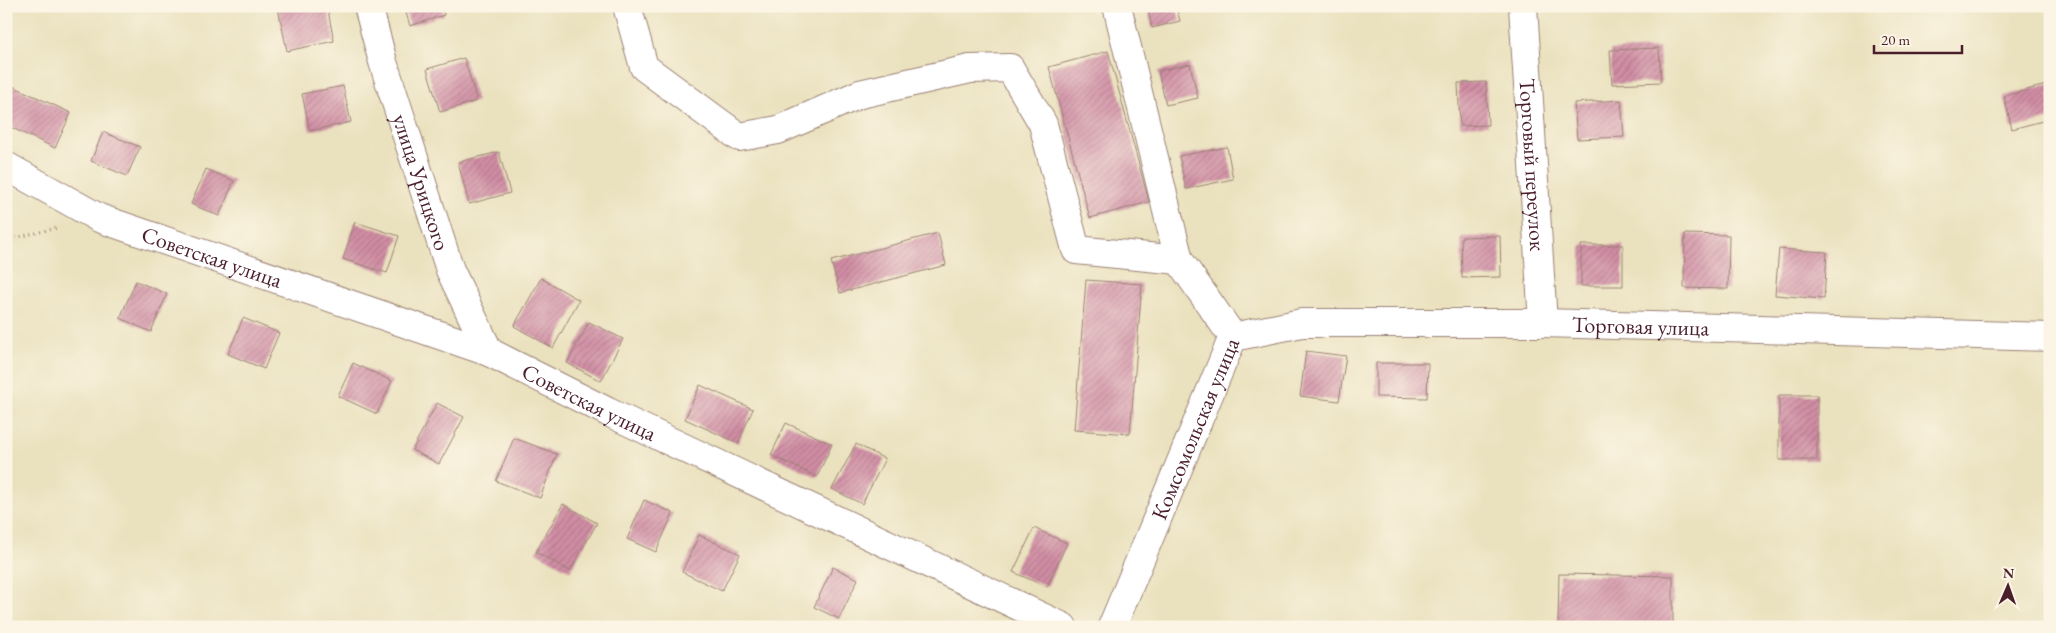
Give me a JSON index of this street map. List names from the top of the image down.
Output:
{
  "streets": {
    "street": [
      "Торговый переулок",
      "улица Урицкого",
      "Советская улица",
      "Торговая улица",
      "Комсомольская улица"
    ]
  },
  "crossings": [
    ["Торговый переулок", "Торговая улица"],
    ["улица Урицкого", "Советская улица"],
    ["Торговая улица", "Комсомольская улица"]
  ],
  "scale_bar": "20 m",
  "north": "top"
}
